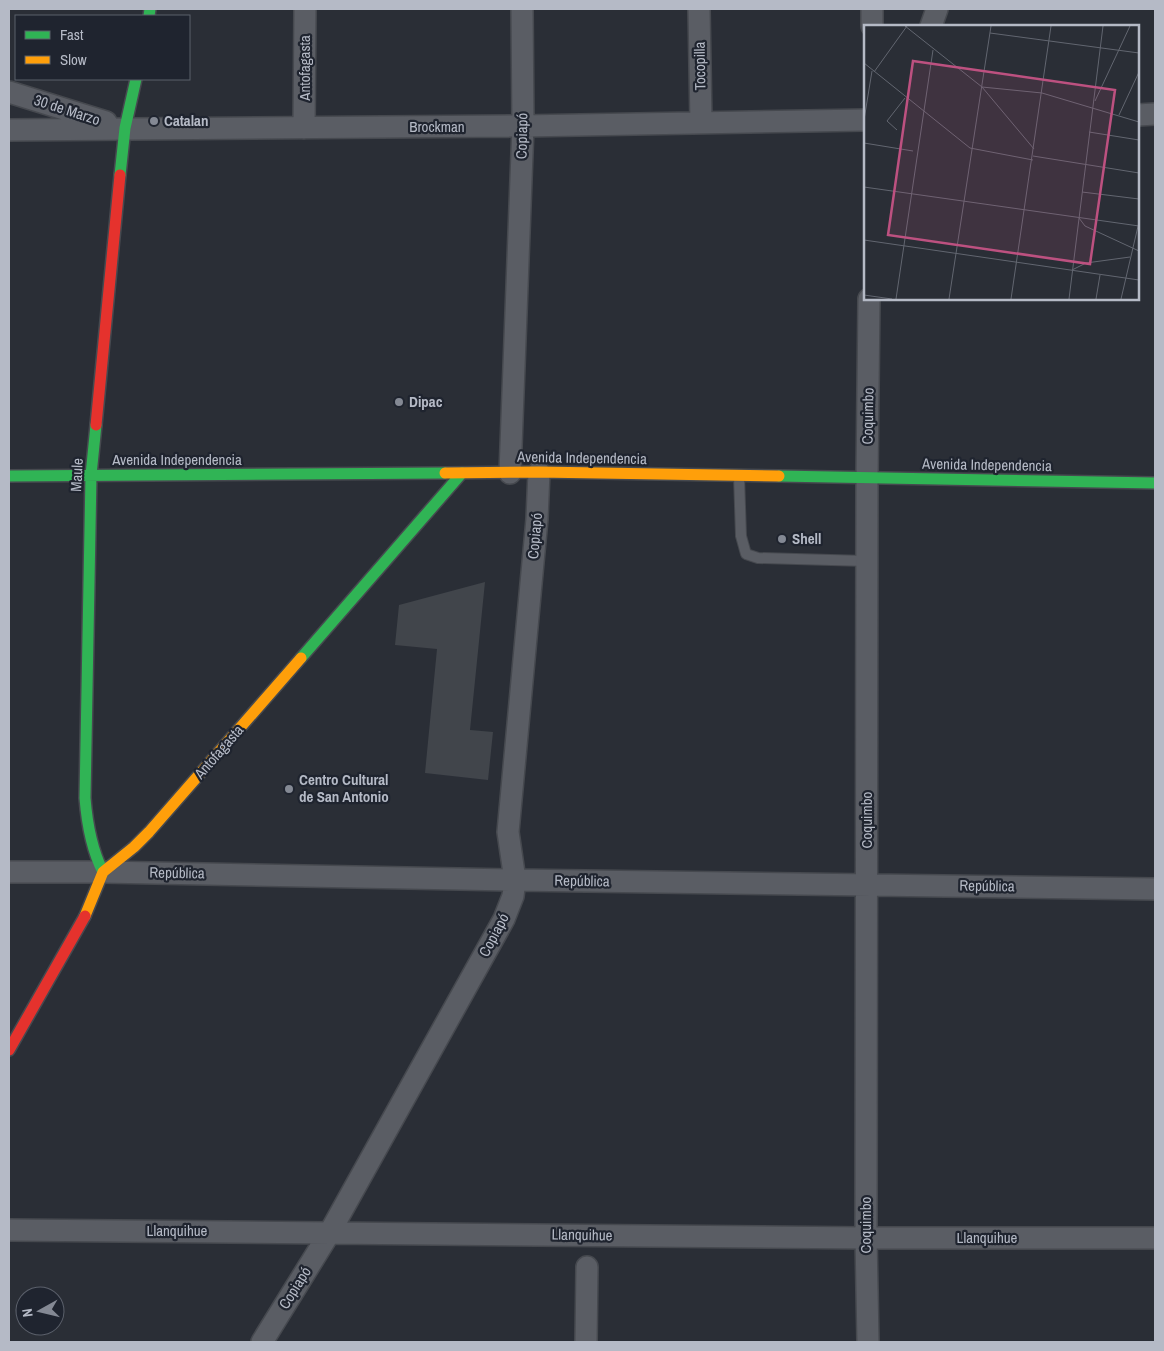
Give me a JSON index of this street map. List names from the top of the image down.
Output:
{
  "streets": {
    "street": [
      "Tocopilla",
      "Antofagasta",
      "30 de Marzo",
      "Brockman",
      "Copiapó",
      "Coquimbo",
      "Avenida Independencia",
      "Maule",
      "República",
      "Llanquihue"
    ]
  },
  "crossings": [
    ["Tocopilla", "Brockman"],
    ["Antofagasta", "Brockman"],
    ["Antofagasta", "Avenida Independencia"],
    ["Antofagasta", "Maule"],
    ["Antofagasta", "República"],
    ["30 de Marzo", "Brockman"],
    ["30 de Marzo", "Maule"],
    ["Brockman", "Copiapó"],
    ["Brockman", "Maule"],
    ["Copiapó", "Avenida Independencia"],
    ["Copiapó", "República"],
    ["Copiapó", "Llanquihue"],
    ["Coquimbo", "Avenida Independencia"],
    ["Coquimbo", "República"],
    ["Coquimbo", "Llanquihue"],
    ["Avenida Independencia", "Maule"],
    ["Maule", "República"]
  ],
  "places": [
    "Catalan",
    "Dipac",
    "Shell",
    "Centro Cultural de San Antonio"
  ],
  "legend": ["Fast", "Slow"],
  "north": "left"
}
